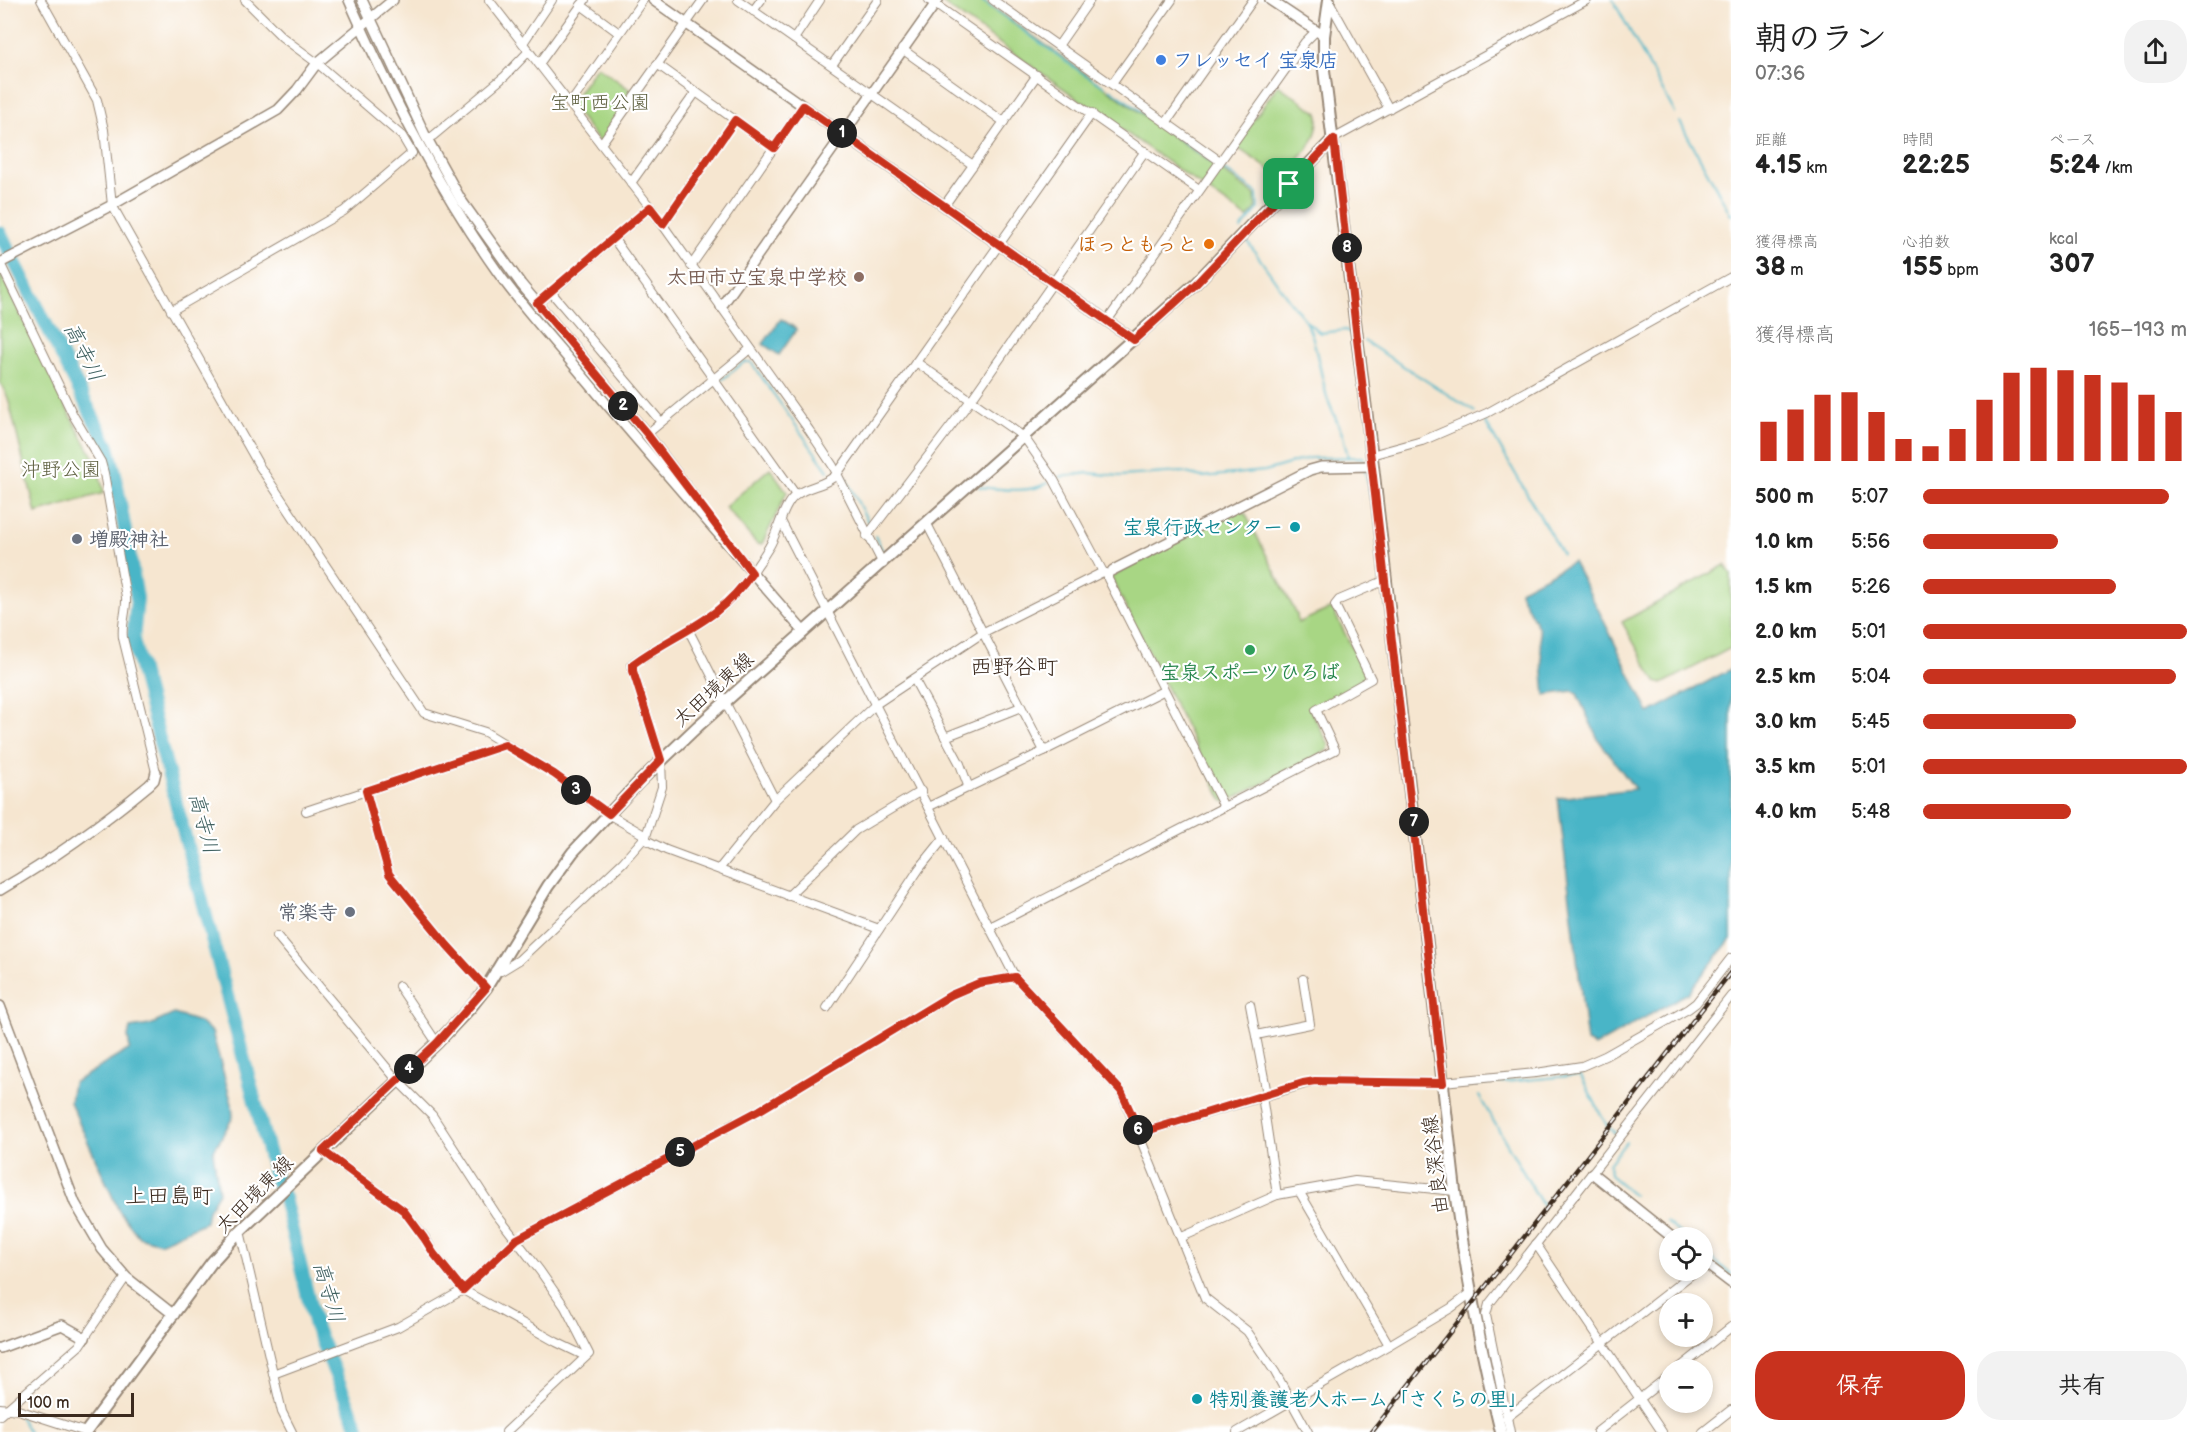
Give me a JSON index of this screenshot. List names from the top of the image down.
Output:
{
  "streets": {
    "main road": ["太田境東線", "由良深谷線"]
  },
  "crossings": [
    ["太田境東線", "由良深谷線"]
  ],
  "districts": ["西野谷町", "上田島町"],
  "water": ["高寺川"],
  "parks": ["宝町西公園", "沖野公園"],
  "places": [
    "フレッセイ 宝泉店",
    "ほっともっと",
    "太田市立宝泉中学校",
    "宝泉行政センター",
    "増殿神社",
    "宝泉スポーツひろば",
    "常楽寺",
    "特別養護老人ホーム「さくらの里」"
  ],
  "scale_bar": "100 m",
  "page": {
    "heading": ["朝のラン", "07:36"],
    "stats": [
      ["距離", "4.15 km"],
      ["時間", "22:25"],
      ["ペース", "5:24 /km"],
      ["獲得標高", "38 m"],
      ["心拍数", "155 bpm"],
      ["kcal", "307"]
    ],
    "pins": [
      "1",
      "8",
      "2",
      "3",
      "7",
      "4",
      "6",
      "5"
    ],
    "chart": ["獲得標高", "165–193 m"],
    "list": [
      {
        "name": "500 m",
        "note": "5:07"
      },
      {
        "name": "1.0 km",
        "note": "5:56"
      },
      {
        "name": "1.5 km",
        "note": "5:26"
      },
      {
        "name": "2.0 km",
        "note": "5:01"
      },
      {
        "name": "2.5 km",
        "note": "5:04"
      },
      {
        "name": "3.0 km",
        "note": "5:45"
      },
      {
        "name": "3.5 km",
        "note": "5:01"
      },
      {
        "name": "4.0 km",
        "note": "5:48"
      }
    ],
    "map_buttons": ["+", "−"],
    "buttons": ["保存", "共有"],
    "scale": "100 m"
  }
}
